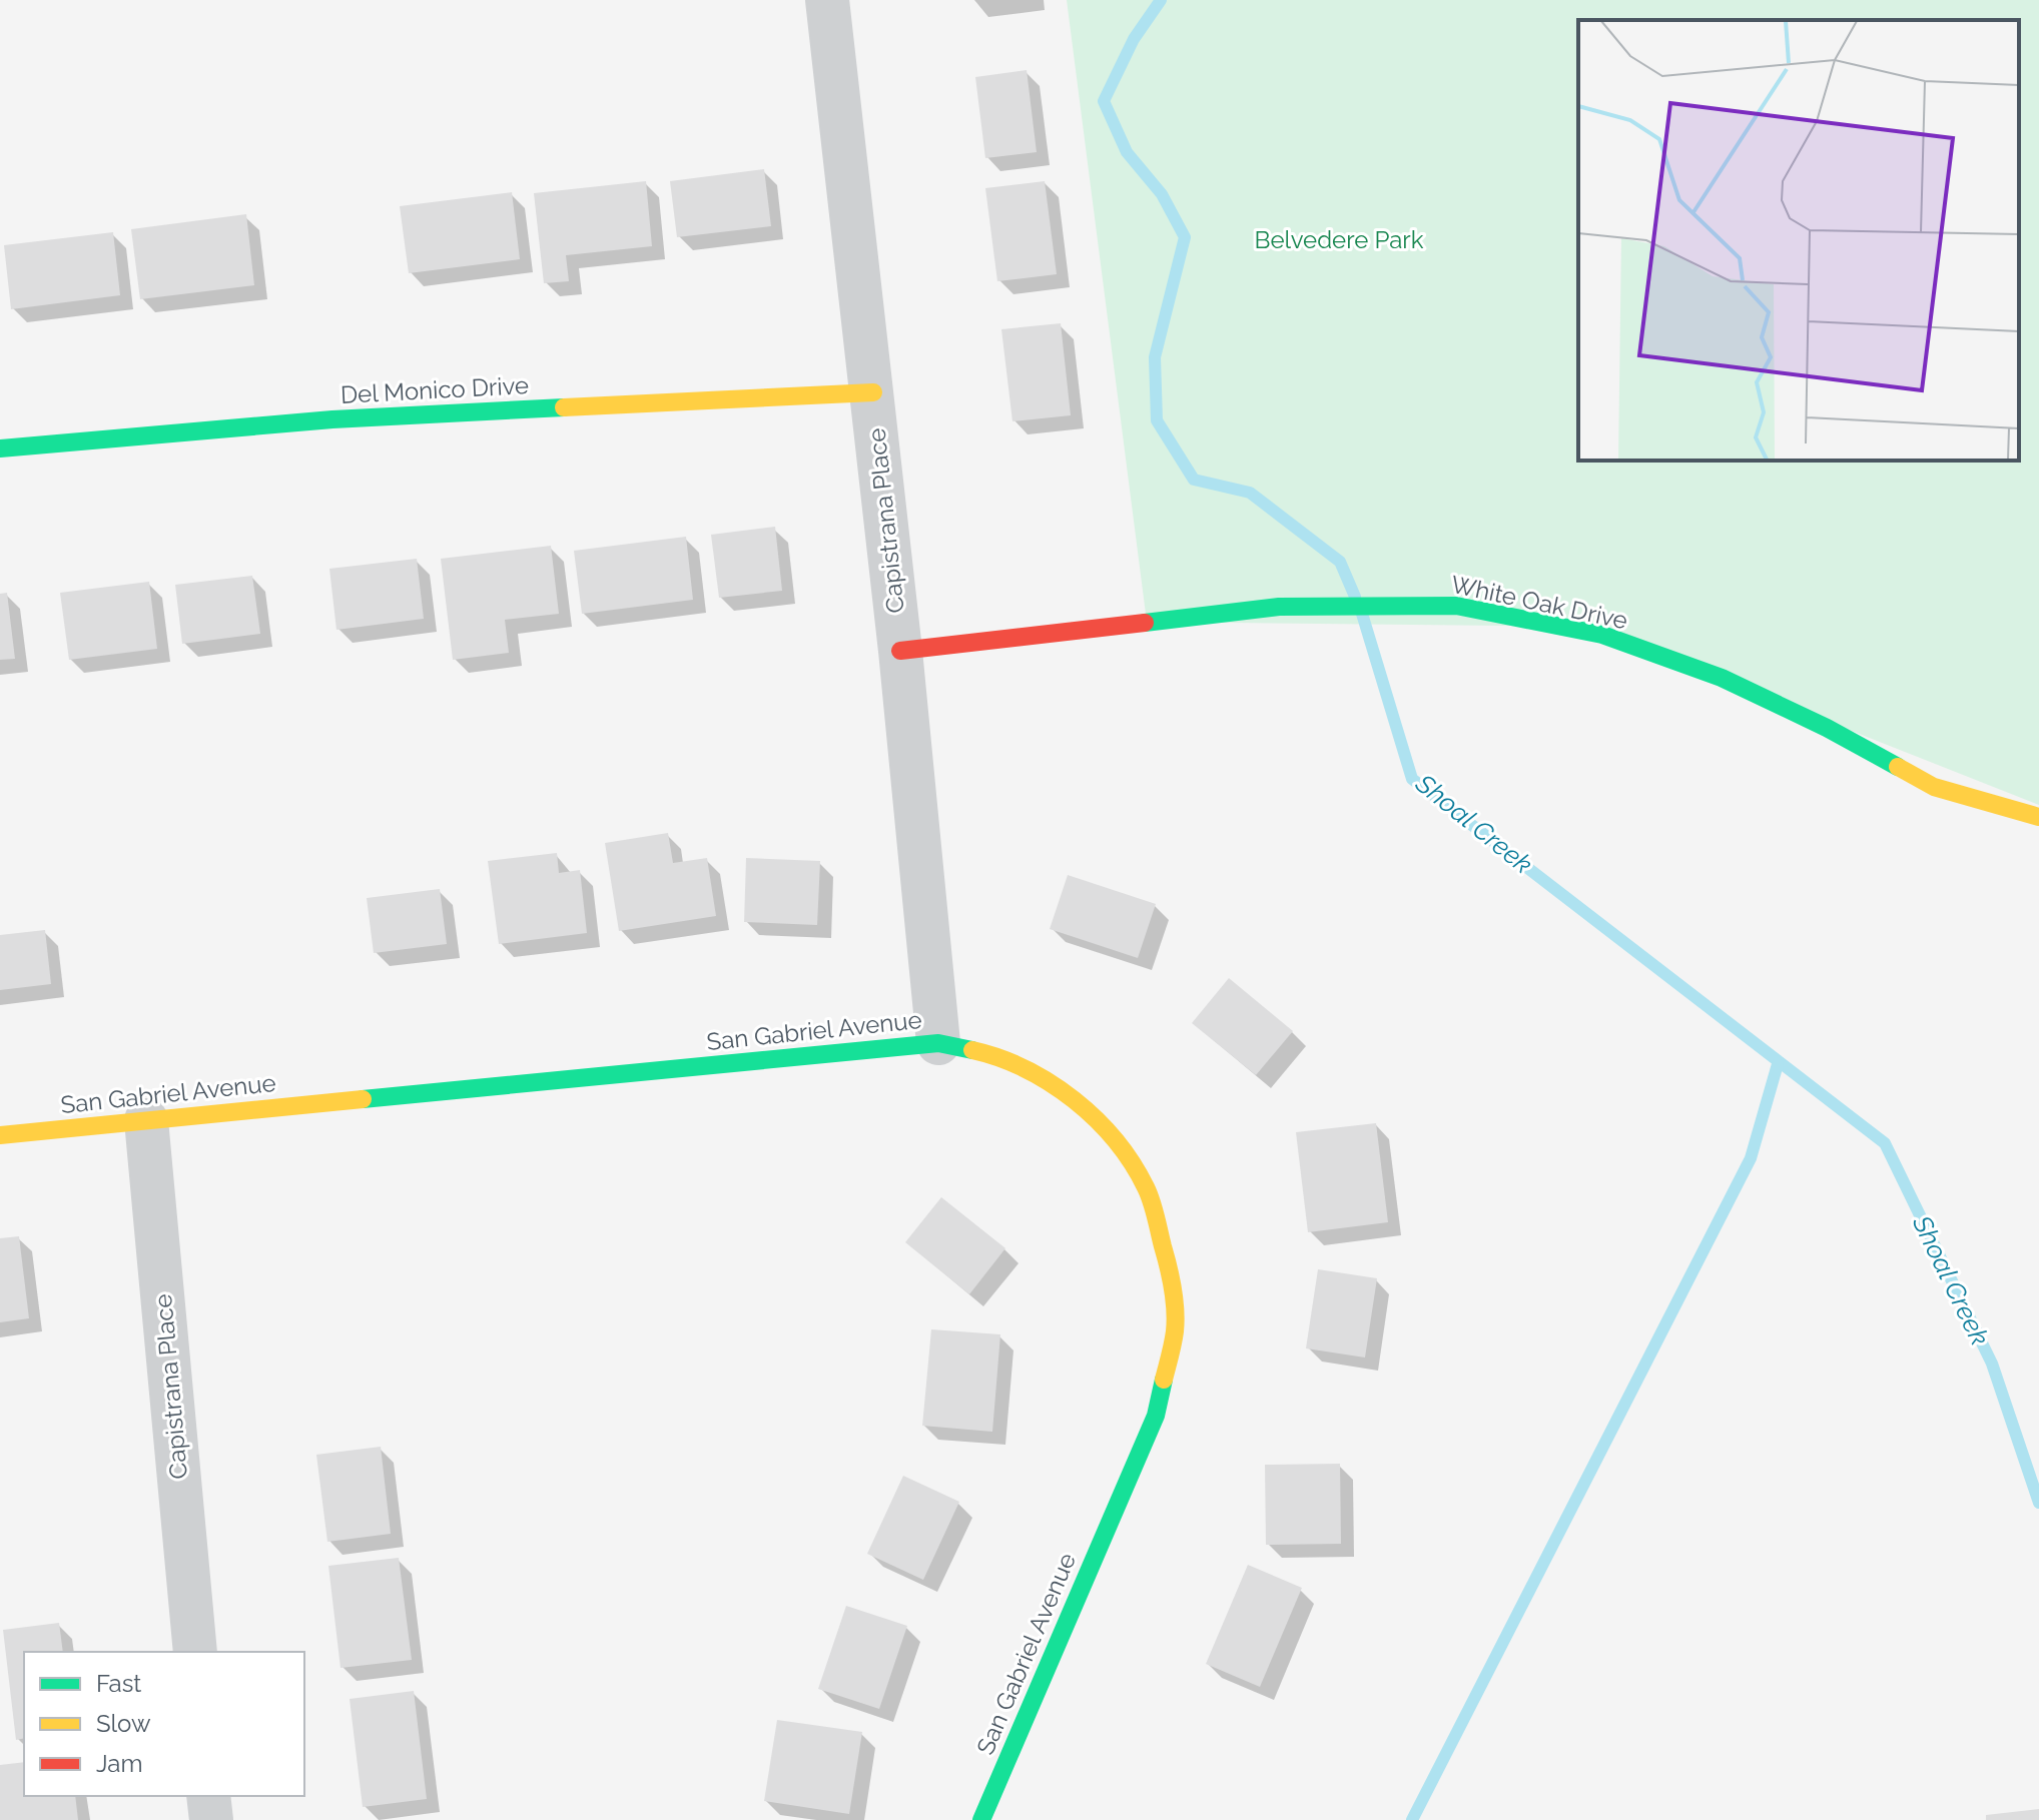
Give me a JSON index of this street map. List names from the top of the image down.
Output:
{
  "streets": {
    "street": [
      "Del Monico Drive",
      "Capistrana Place",
      "White Oak Drive",
      "San Gabriel Avenue"
    ]
  },
  "crossings": [
    ["Del Monico Drive", "Capistrana Place"],
    ["Capistrana Place", "White Oak Drive"],
    ["Capistrana Place", "San Gabriel Avenue"]
  ],
  "water": ["Shoal Creek"],
  "parks": ["Belvedere Park"],
  "legend": ["Fast", "Slow", "Jam"]
}
